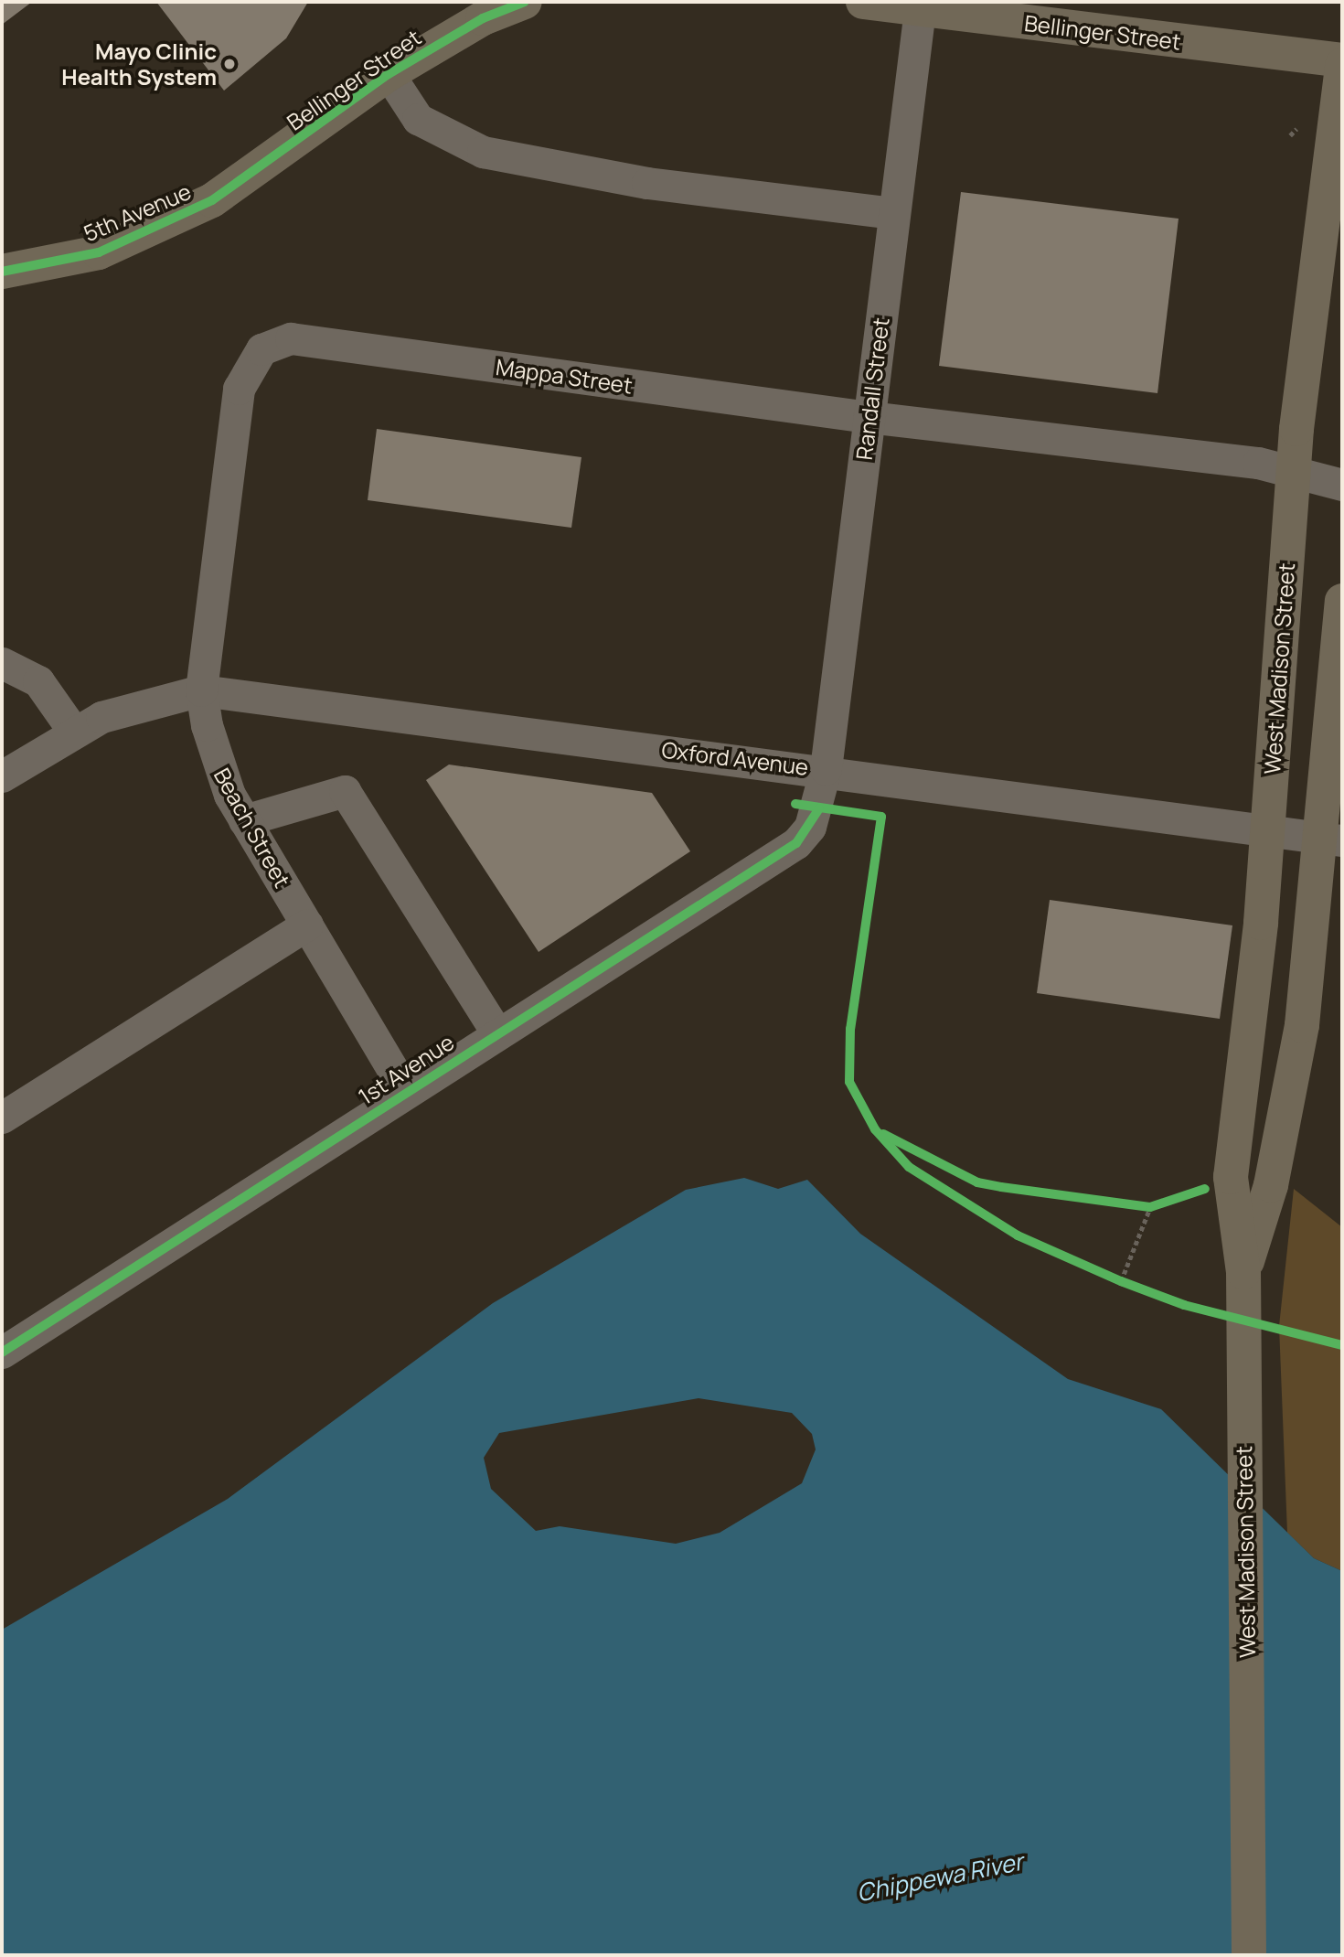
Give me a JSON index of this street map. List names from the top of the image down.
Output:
{
  "streets": {
    "main road": ["Bellinger Street", "5th Avenue", "West Madison Street"],
    "street": [
      "Mappa Street",
      "Randall Street",
      "Oxford Avenue",
      "Beach Street",
      "1st Avenue"
    ]
  },
  "crossings": [
    ["Bellinger Street", "5th Avenue"],
    ["Bellinger Street", "Randall Street"],
    ["Bellinger Street", "West Madison Street"],
    ["Mappa Street", "Randall Street"],
    ["Mappa Street", "West Madison Street"],
    ["Mappa Street", "Beach Street"],
    ["Randall Street", "Oxford Avenue"],
    ["Randall Street", "1st Avenue"],
    ["West Madison Street", "Oxford Avenue"],
    ["Oxford Avenue", "Beach Street"],
    ["Oxford Avenue", "1st Avenue"],
    ["Beach Street", "1st Avenue"]
  ],
  "water": ["Chippewa River"],
  "places": ["Mayo Clinic Health System"]
}
